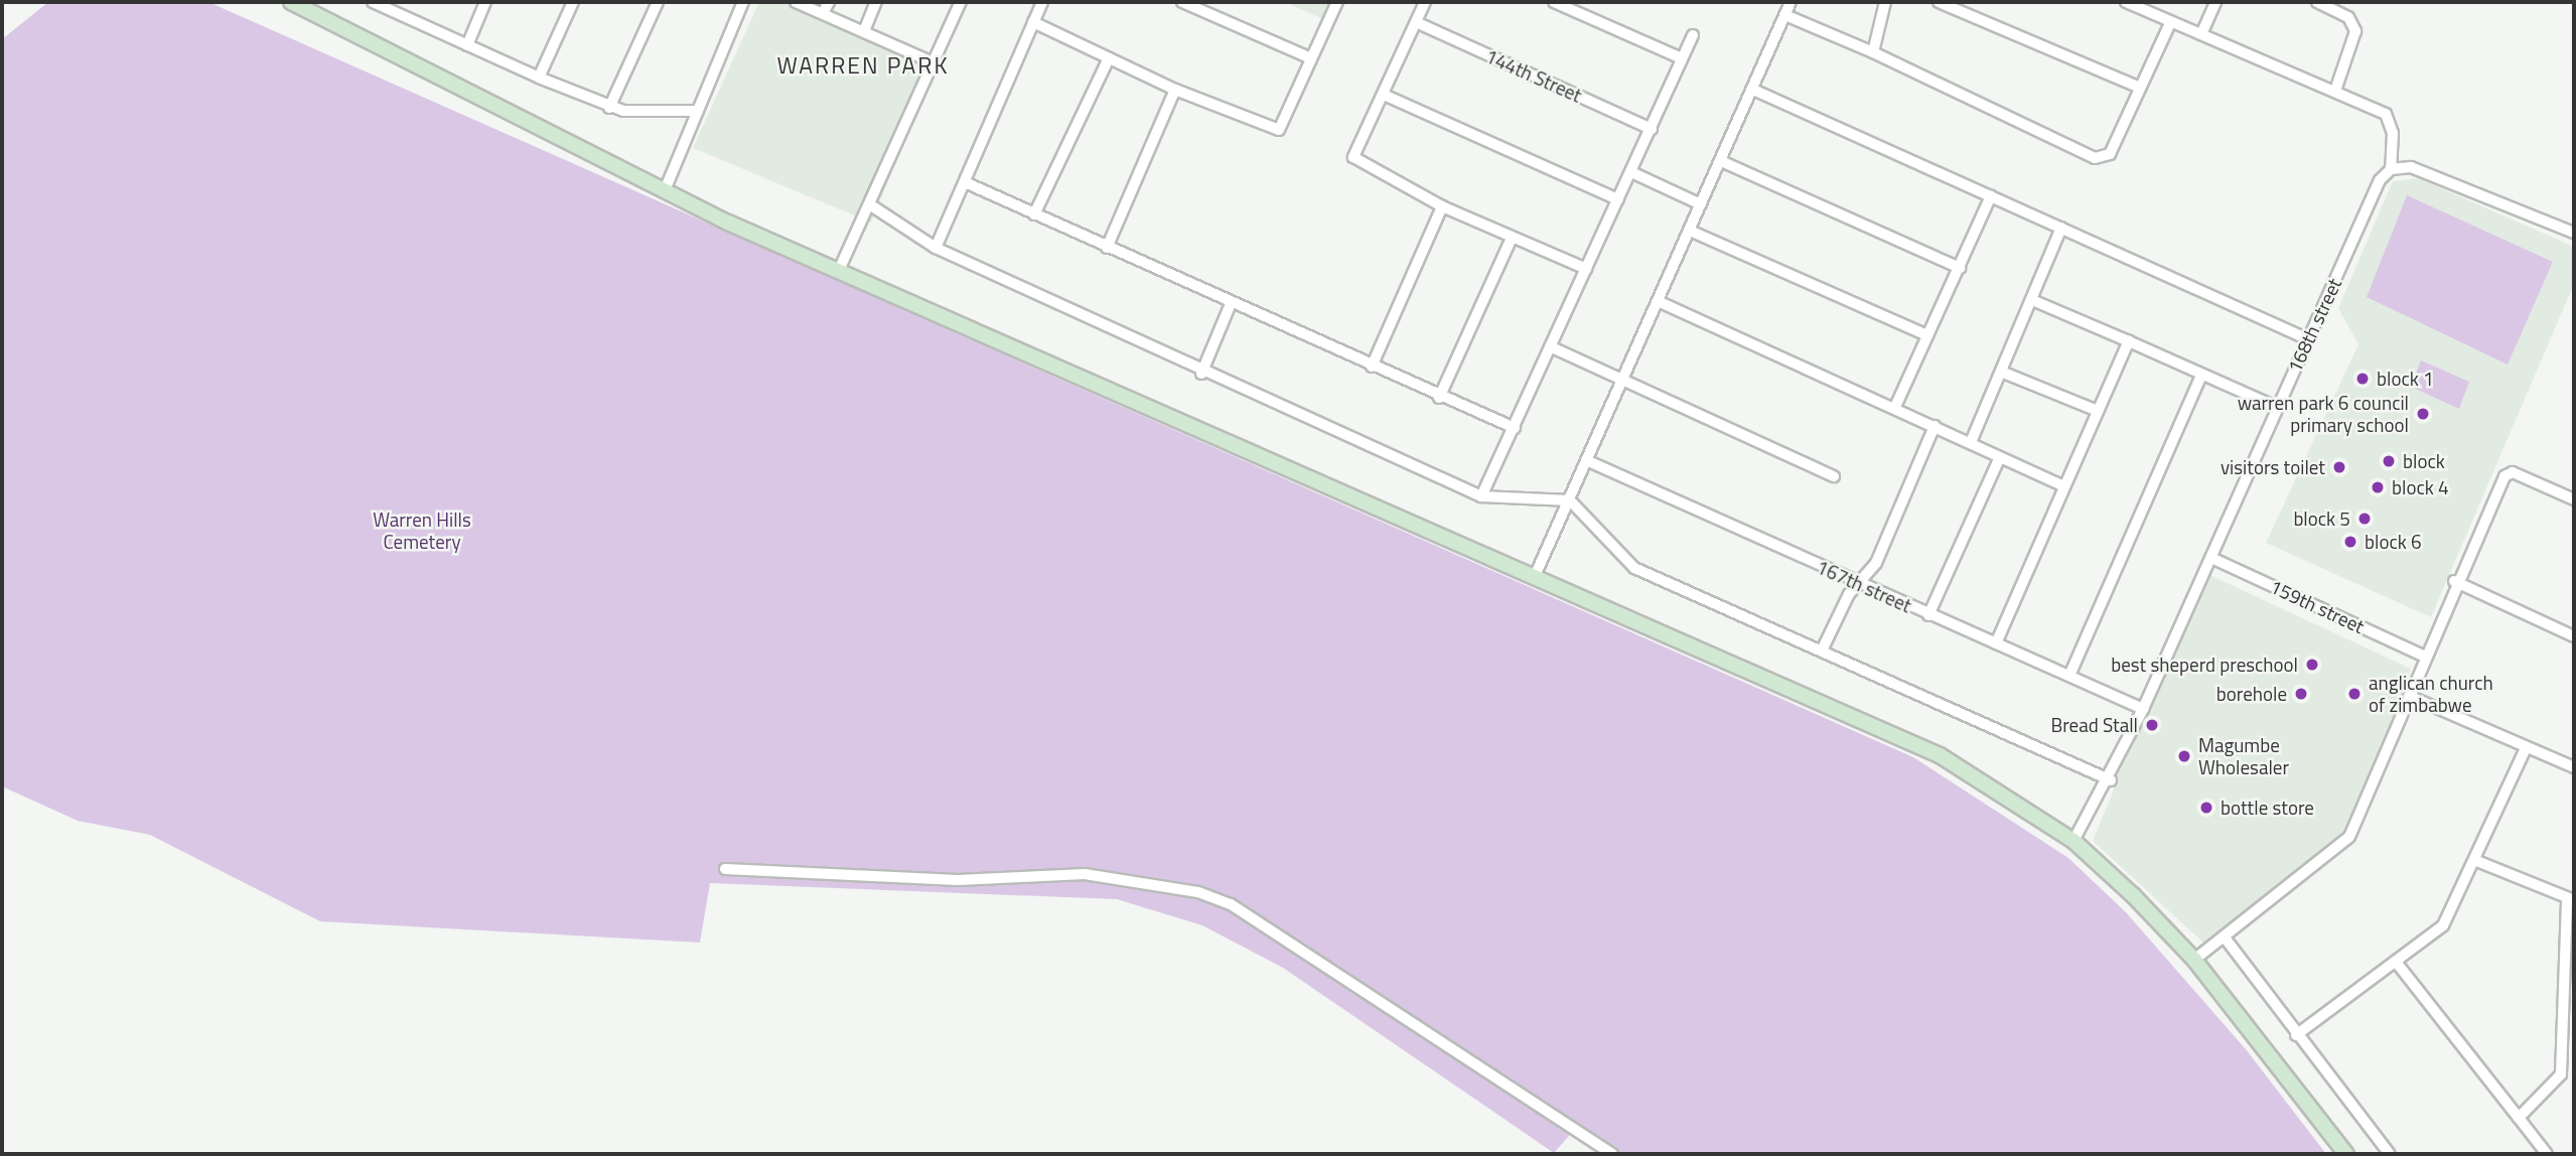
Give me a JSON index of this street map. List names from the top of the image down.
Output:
{
  "streets": {
    "street": [
      "144th Street",
      "168th street",
      "167th street",
      "159th street"
    ]
  },
  "crossings": [
    ["168th street", "167th street"],
    ["168th street", "159th street"]
  ],
  "districts": ["WARREN PARK"],
  "parks": ["Warren Hills Cemetery"],
  "places": [
    "block 1",
    "warren park 6 council primary school",
    "block",
    "visitors toilet",
    "block 4",
    "block 5",
    "block 6",
    "best sheperd preschool",
    "borehole",
    "anglican church of zimbabwe",
    "Bread Stall",
    "Magumbe Wholesaler",
    "bottle store"
  ]
}
